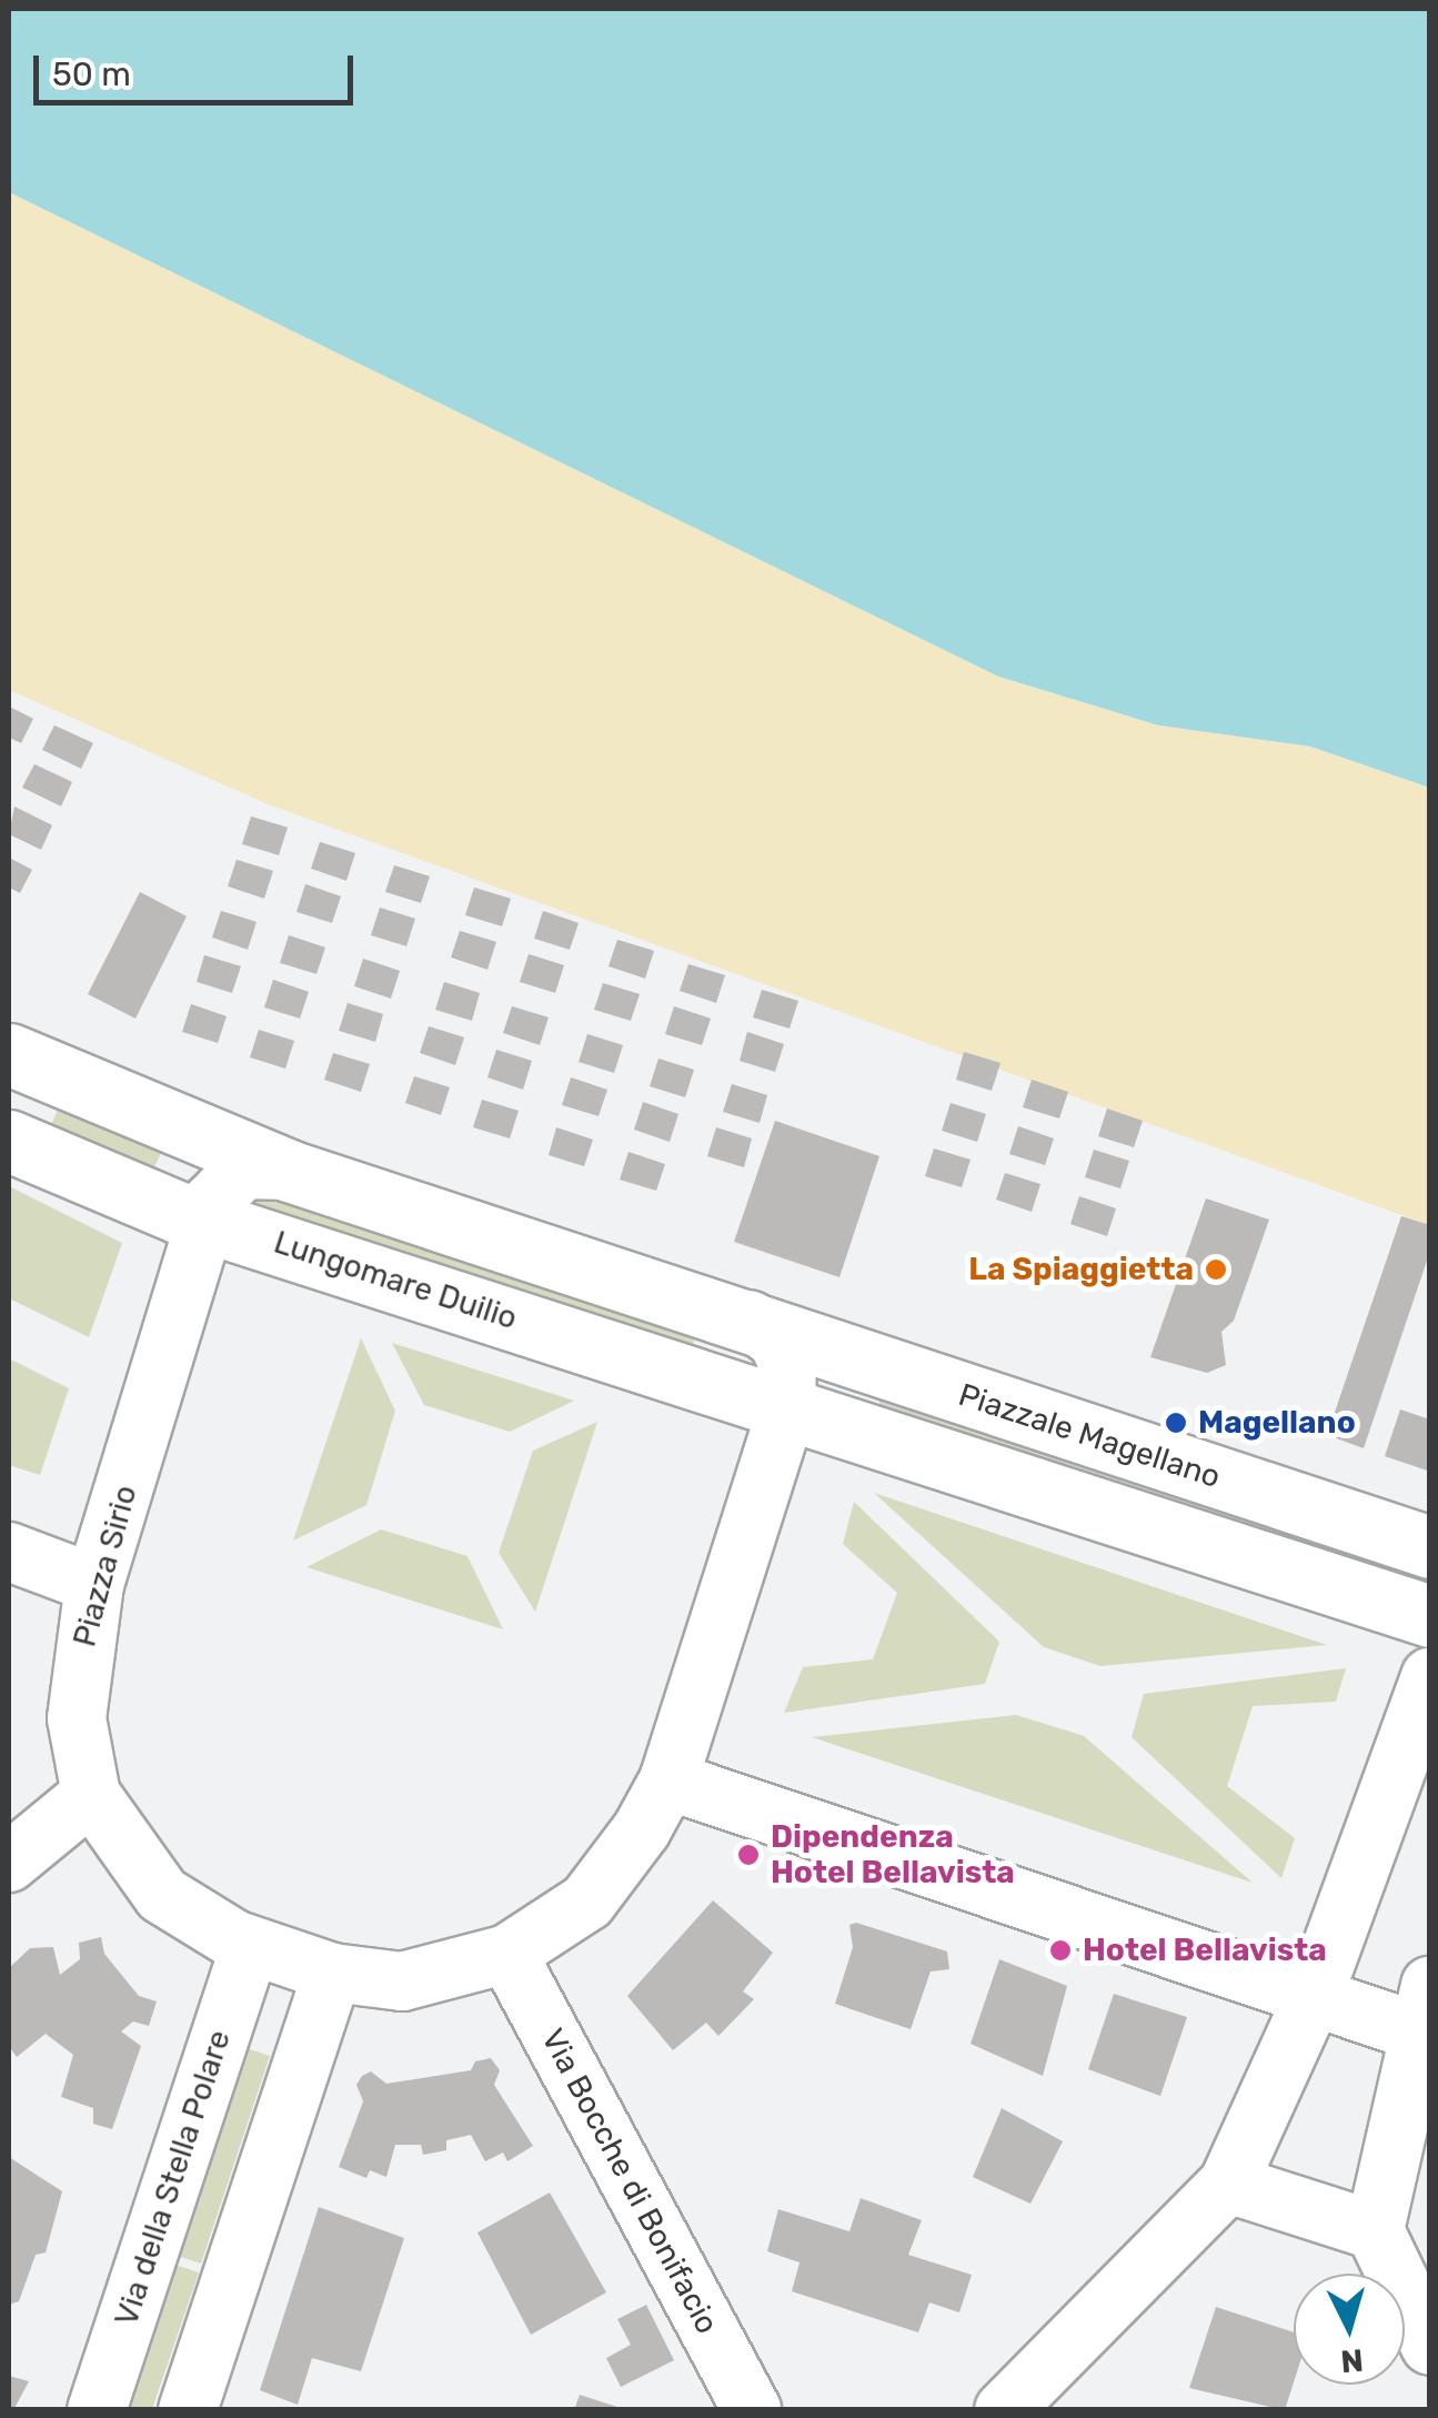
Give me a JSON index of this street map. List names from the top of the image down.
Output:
{
  "streets": {
    "main road": ["Lungomare Duilio", "Piazzale Magellano"],
    "street": ["Piazza Sirio", "Via della Stella Polare", "Via Bocche di Bonifacio"]
  },
  "crossings": [
    ["Lungomare Duilio", "Piazza Sirio"],
    ["Piazza Sirio", "Via della Stella Polare"],
    ["Piazza Sirio", "Via Bocche di Bonifacio"]
  ],
  "places": [
    "La Spiaggietta",
    "Magellano",
    "Dipendenza Hotel Bellavista",
    "Hotel Bellavista"
  ],
  "scale_bar": "50 m",
  "north": "bottom"
}
